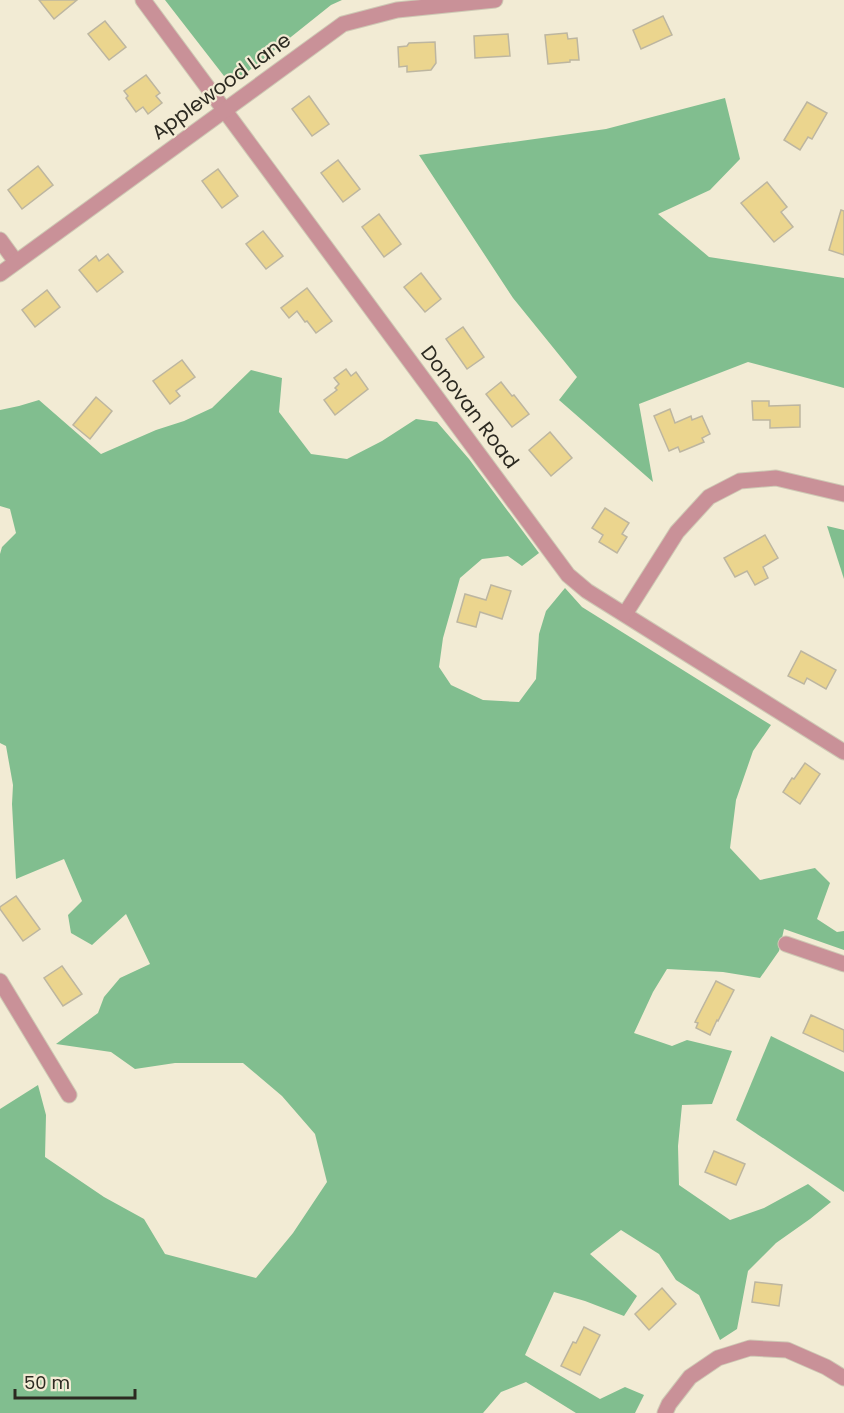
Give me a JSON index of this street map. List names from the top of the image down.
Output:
{
  "streets": {
    "street": ["Applewood Lane", "Donovan Road"]
  },
  "crossings": [
    ["Applewood Lane", "Donovan Road"]
  ],
  "scale_bar": "50 m"
}
